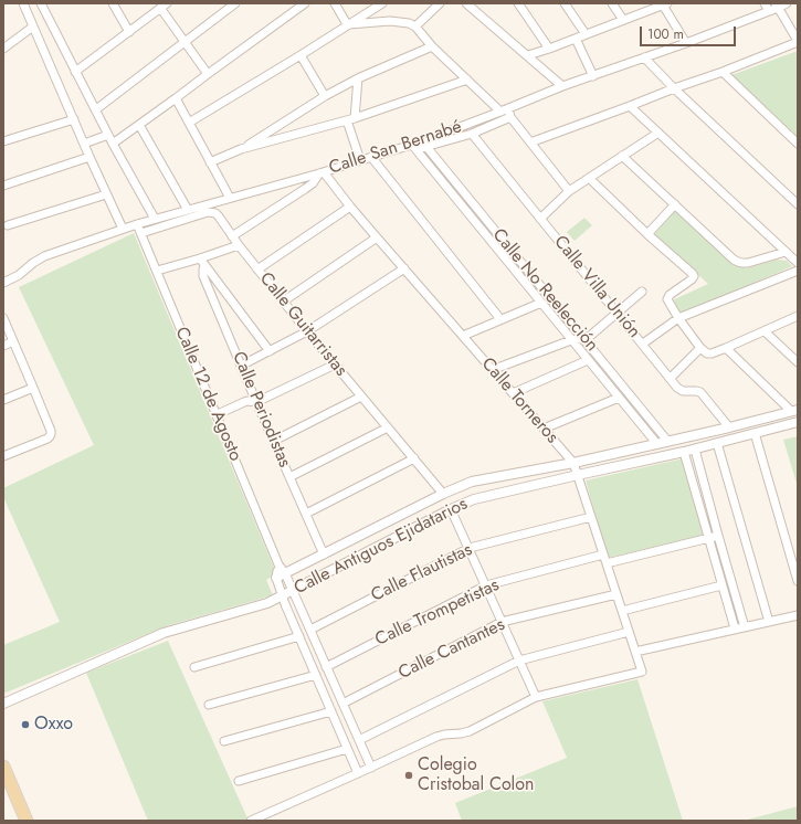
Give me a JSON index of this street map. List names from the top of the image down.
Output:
{
  "streets": {
    "street": [
      "Calle San Bernabé",
      "Calle Villa Unión",
      "Calle No Reelección",
      "Calle Guitarristas",
      "Calle 12 de Agosto",
      "Calle Torneros",
      "Calle Periodistas",
      "Calle Antiguos Ejidatarios",
      "Calle Flautistas",
      "Calle Trompetistas",
      "Calle Cantantes"
    ]
  },
  "crossings": [
    ["Calle San Bernabé", "Calle Villa Unión"],
    ["Calle San Bernabé", "Calle No Reelección"],
    ["Calle San Bernabé", "Calle 12 de Agosto"],
    ["Calle San Bernabé", "Calle Torneros"],
    ["Calle Villa Unión", "Calle Antiguos Ejidatarios"],
    ["Calle No Reelección", "Calle Antiguos Ejidatarios"],
    ["Calle Guitarristas", "Calle 12 de Agosto"],
    ["Calle Guitarristas", "Calle Antiguos Ejidatarios"],
    ["Calle 12 de Agosto", "Calle Antiguos Ejidatarios"],
    ["Calle 12 de Agosto", "Calle Flautistas"],
    ["Calle 12 de Agosto", "Calle Trompetistas"],
    ["Calle 12 de Agosto", "Calle Cantantes"],
    ["Calle Torneros", "Calle Antiguos Ejidatarios"],
    ["Calle Torneros", "Calle Flautistas"],
    ["Calle Torneros", "Calle Trompetistas"],
    ["Calle Torneros", "Calle Cantantes"],
    ["Calle Periodistas", "Calle Antiguos Ejidatarios"]
  ],
  "places": ["Oxxo", "Colegio Cristobal Colon"],
  "scale_bar": "100 m"
}
